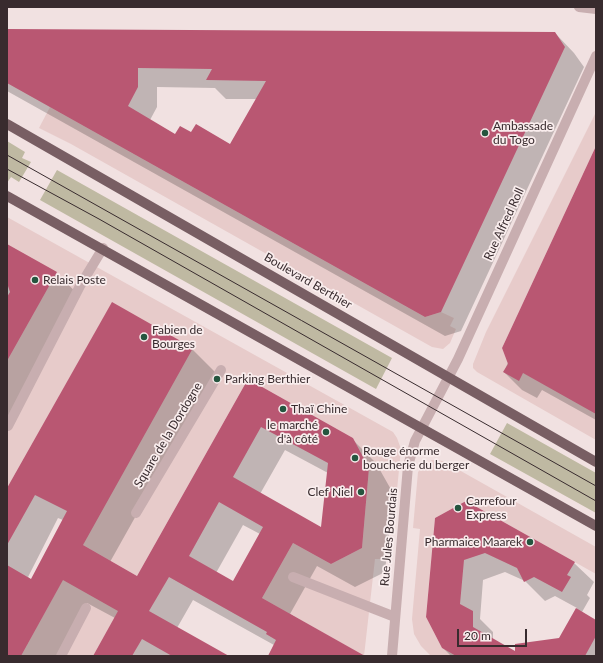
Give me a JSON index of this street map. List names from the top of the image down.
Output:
{
  "streets": {
    "main road": ["Boulevard Berthier"],
    "street": ["Rue Alfred Roll", "Square de la Dordogne", "Rue Jules Bourdais"]
  },
  "crossings": [
    ["Rue Alfred Roll", "Boulevard Berthier"],
    ["Rue Alfred Roll", "Rue Jules Bourdais"]
  ],
  "places": [
    "Ambassade du Togo",
    "Relais Poste",
    "Fabien de Bourges",
    "Parking Berthier",
    "Thaï Chine",
    "le marché d'à côté",
    "Rouge énorme boucherie du berger",
    "Clef Niel",
    "Carrefour Express",
    "Pharmaice Maarek"
  ],
  "scale_bar": "20 m"
}
